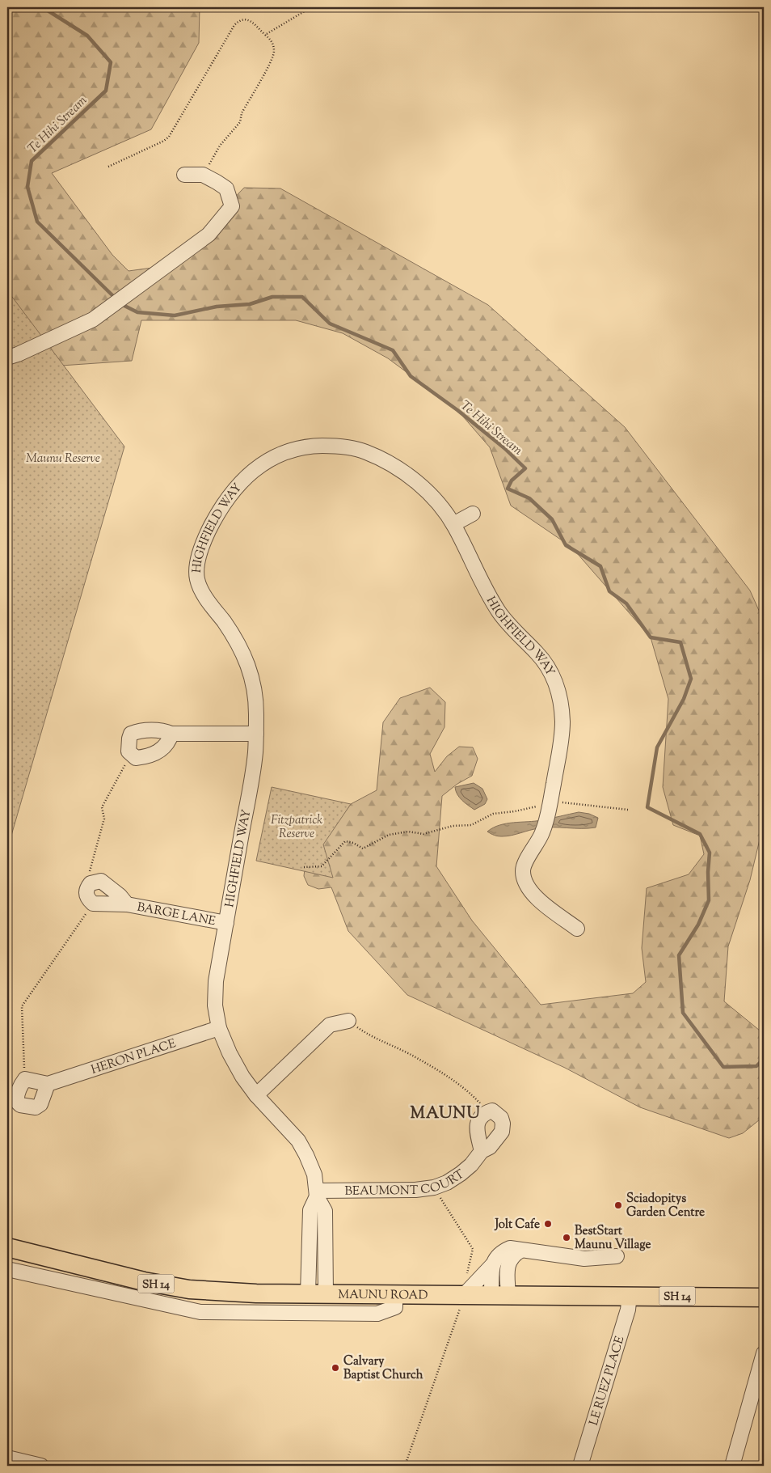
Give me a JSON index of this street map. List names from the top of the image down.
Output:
{
  "streets": {
    "main road": ["SH 14", "MAUNU ROAD"],
    "street": [
      "HIGHFIELD WAY",
      "BARGE LANE",
      "HERON PLACE",
      "BEAUMONT COURT",
      "LE RUEZ PLACE"
    ]
  },
  "crossings": [
    ["HIGHFIELD WAY", "BARGE LANE"],
    ["HIGHFIELD WAY", "HERON PLACE"],
    ["HIGHFIELD WAY", "BEAUMONT COURT"],
    ["MAUNU ROAD", "LE RUEZ PLACE"]
  ],
  "districts": ["MAUNU"],
  "water": ["Te Hihi Stream"],
  "parks": ["Maunu Reserve", "Fitzpatrick Reserve"],
  "places": [
    "Sciadopitys Garden Centre",
    "Jolt Cafe",
    "BestStart Maunu Village",
    "Calvary Baptist Church"
  ]
}
